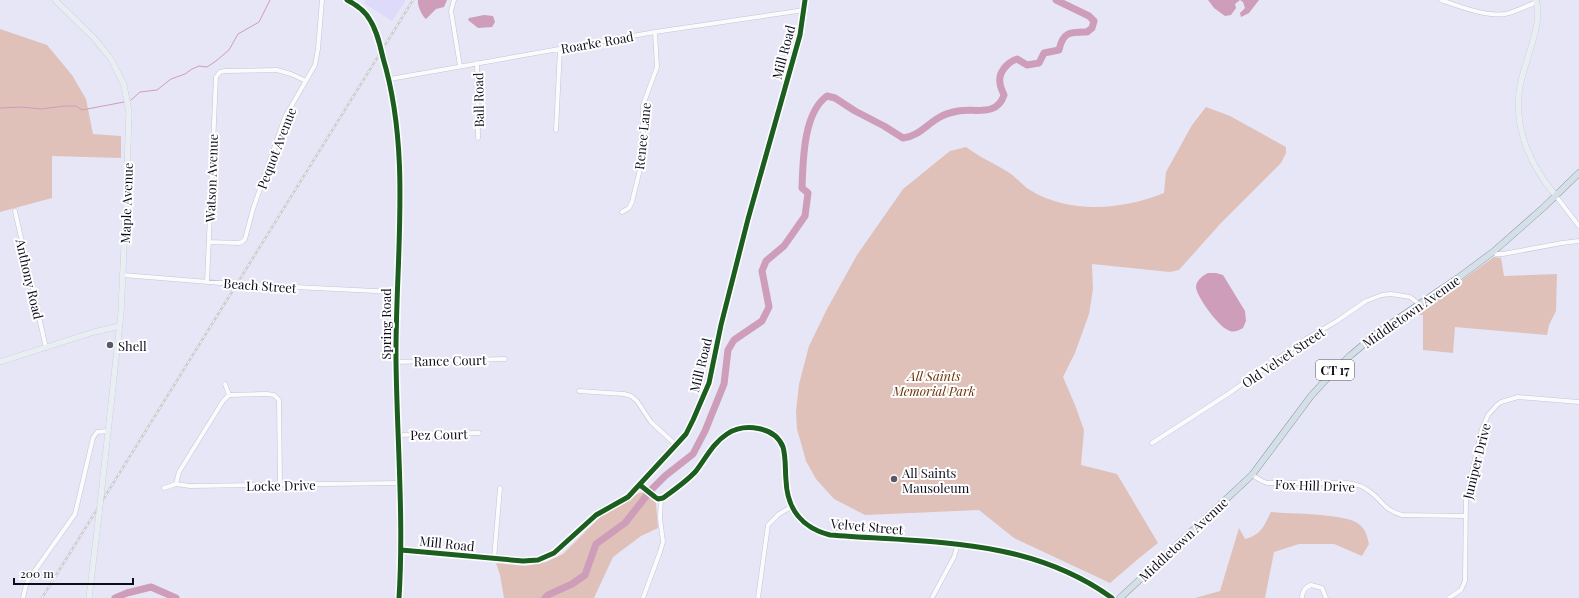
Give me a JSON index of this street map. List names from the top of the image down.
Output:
{
  "streets": {
    "main road": ["Middletown Avenue", "CT 17"],
    "street": [
      "Roarke Road",
      "Mill Road",
      "Ball Road",
      "Renee Lane",
      "Pequot Avenue",
      "Watson Avenue",
      "Maple Avenue",
      "Anthony Road",
      "Beach Street",
      "Spring Road",
      "Old Velvet Street",
      "Rance Court",
      "Pez Court",
      "Juniper Drive",
      "Locke Drive",
      "Fox Hill Drive",
      "Velvet Street"
    ]
  },
  "crossings": [
    ["Roarke Road", "Mill Road"],
    ["Roarke Road", "Ball Road"],
    ["Roarke Road", "Renee Lane"],
    ["Roarke Road", "Spring Road"],
    ["Mill Road", "Spring Road"],
    ["Pequot Avenue", "Watson Avenue"],
    ["Watson Avenue", "Beach Street"],
    ["Maple Avenue", "Beach Street"],
    ["Beach Street", "Spring Road"],
    ["Middletown Avenue", "Old Velvet Street"],
    ["Middletown Avenue", "Fox Hill Drive"],
    ["Spring Road", "Rance Court"],
    ["Spring Road", "Pez Court"],
    ["Spring Road", "Locke Drive"],
    ["Juniper Drive", "Fox Hill Drive"]
  ],
  "parks": ["All Saints Memorial Park"],
  "places": ["Shell", "All Saints Mausoleum"],
  "scale_bar": "200 m"
}
